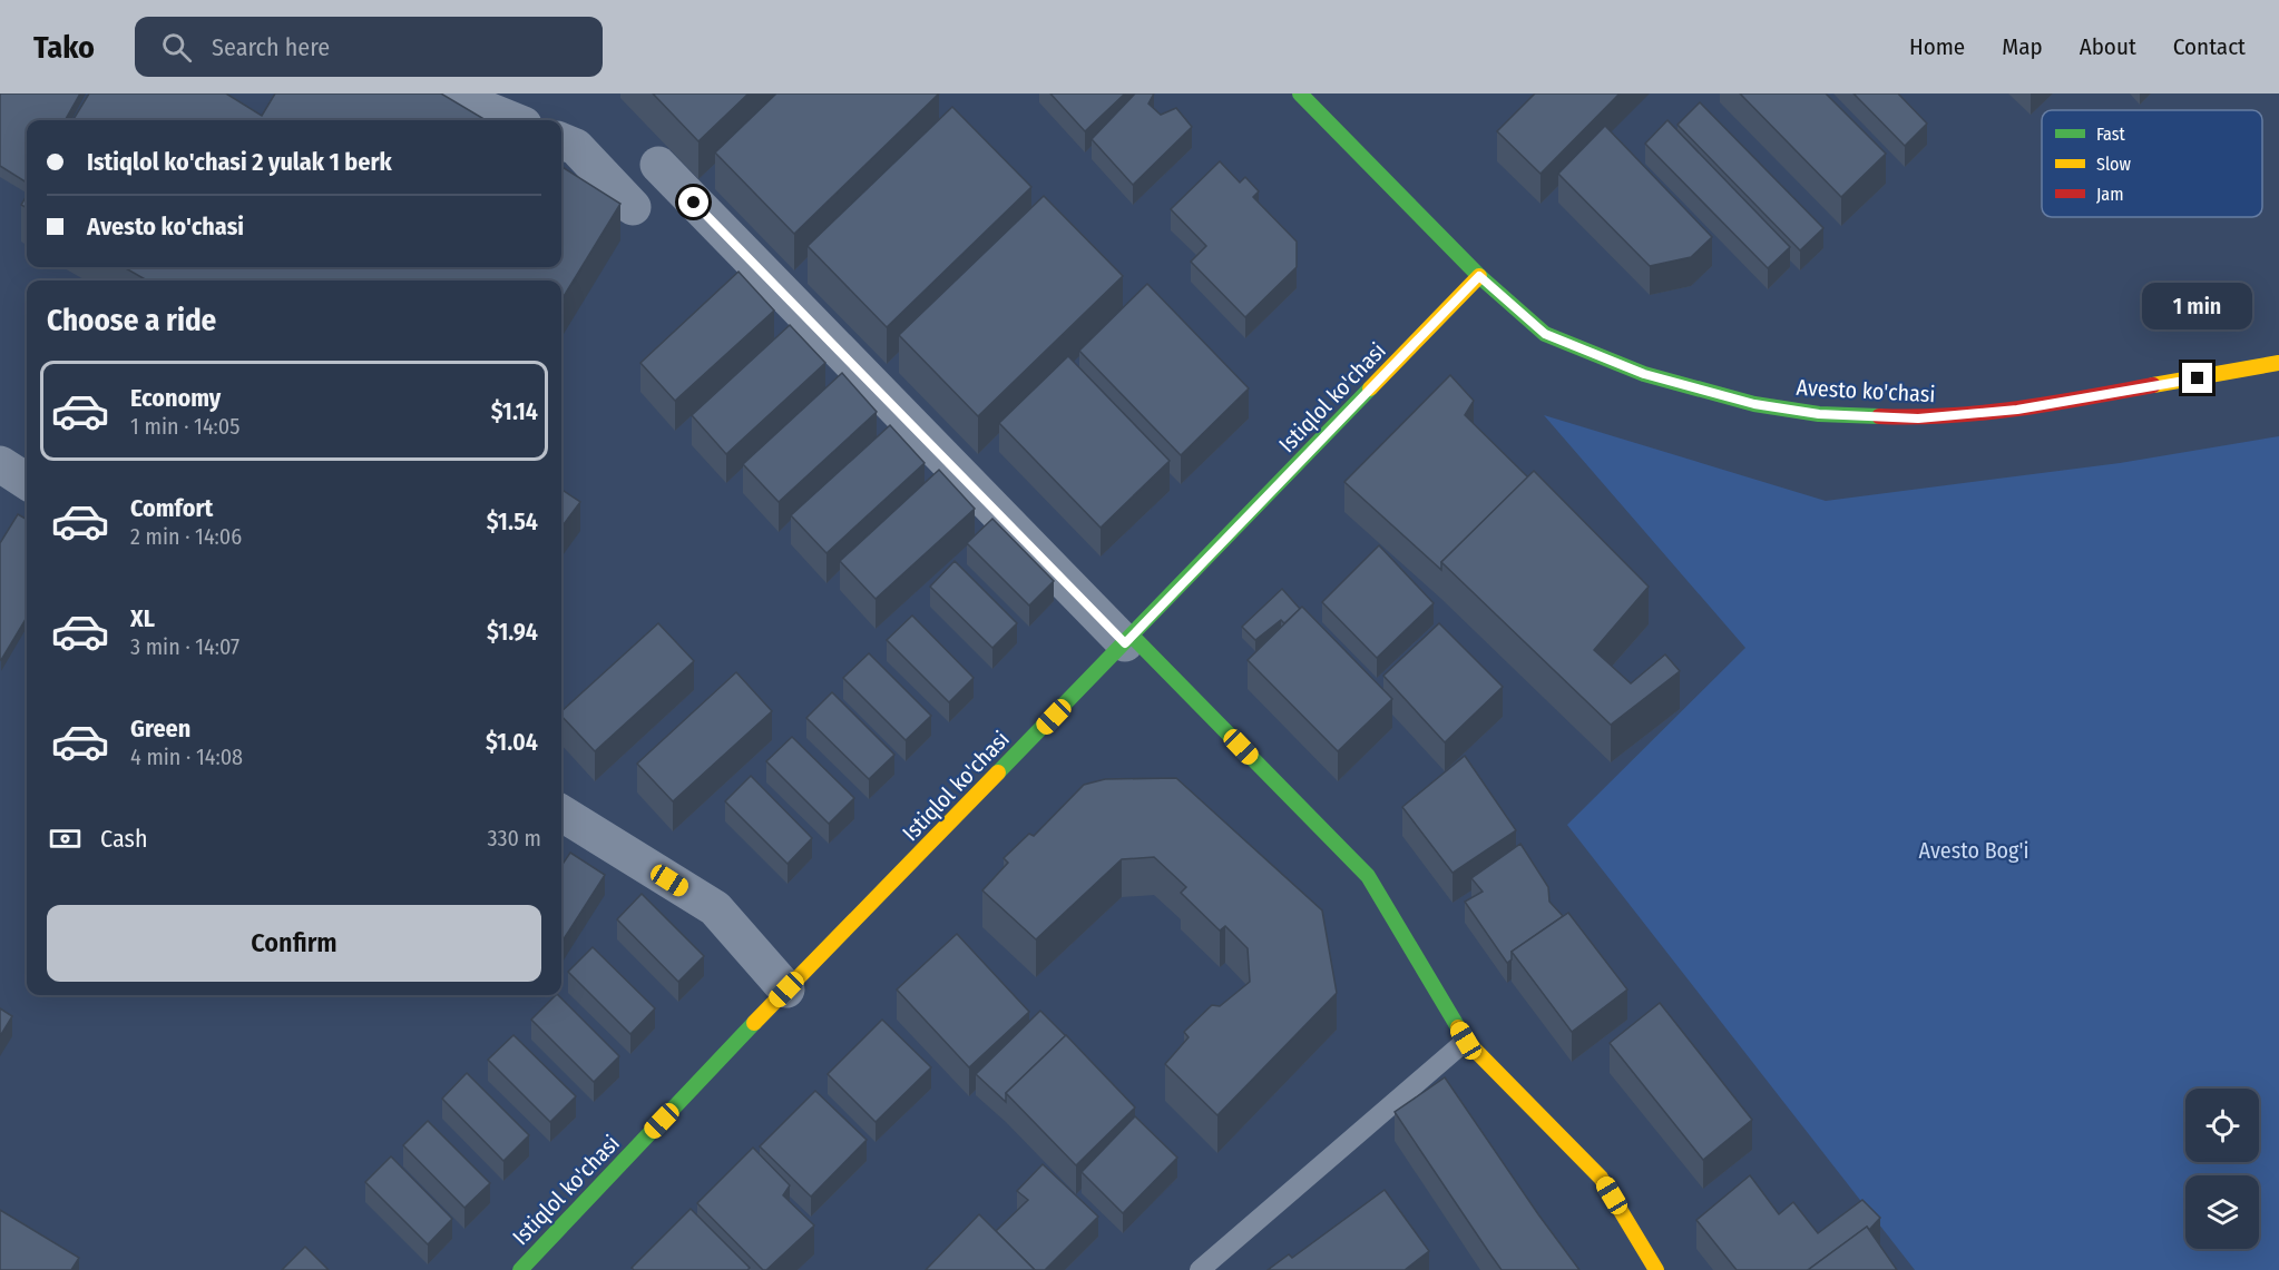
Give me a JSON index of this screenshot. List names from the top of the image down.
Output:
{
  "streets": {
    "street": ["Avesto ko'chasi", "Istiqlol ko'chasi"]
  },
  "crossings": [
    ["Avesto ko'chasi", "Istiqlol ko'chasi"]
  ],
  "parks": ["Avesto Bog'i"],
  "legend": ["Fast", "Slow", "Jam"],
  "page": {
    "header": "Tako",
    "search": "Search here",
    "nav": [
      "Home",
      "Map",
      "About",
      "Contact"
    ],
    "banner": ["Istiqlol ko'chasi 2 yulak 1 berk", "Avesto ko'chasi"],
    "heading": "Choose a ride",
    "bubble": "1 min",
    "list": [
      {
        "name": "Economy",
        "note": "1 min · 14:05",
        "value": "$1.14"
      },
      {
        "name": "Comfort",
        "note": "2 min · 14:06",
        "value": "$1.54"
      },
      {
        "name": "XL",
        "note": "3 min · 14:07",
        "value": "$1.94"
      },
      {
        "name": "Green",
        "note": "4 min · 14:08",
        "value": "$1.04"
      }
    ],
    "pay": ["Cash", "330 m"],
    "buttons": "Confirm"
  }
}
